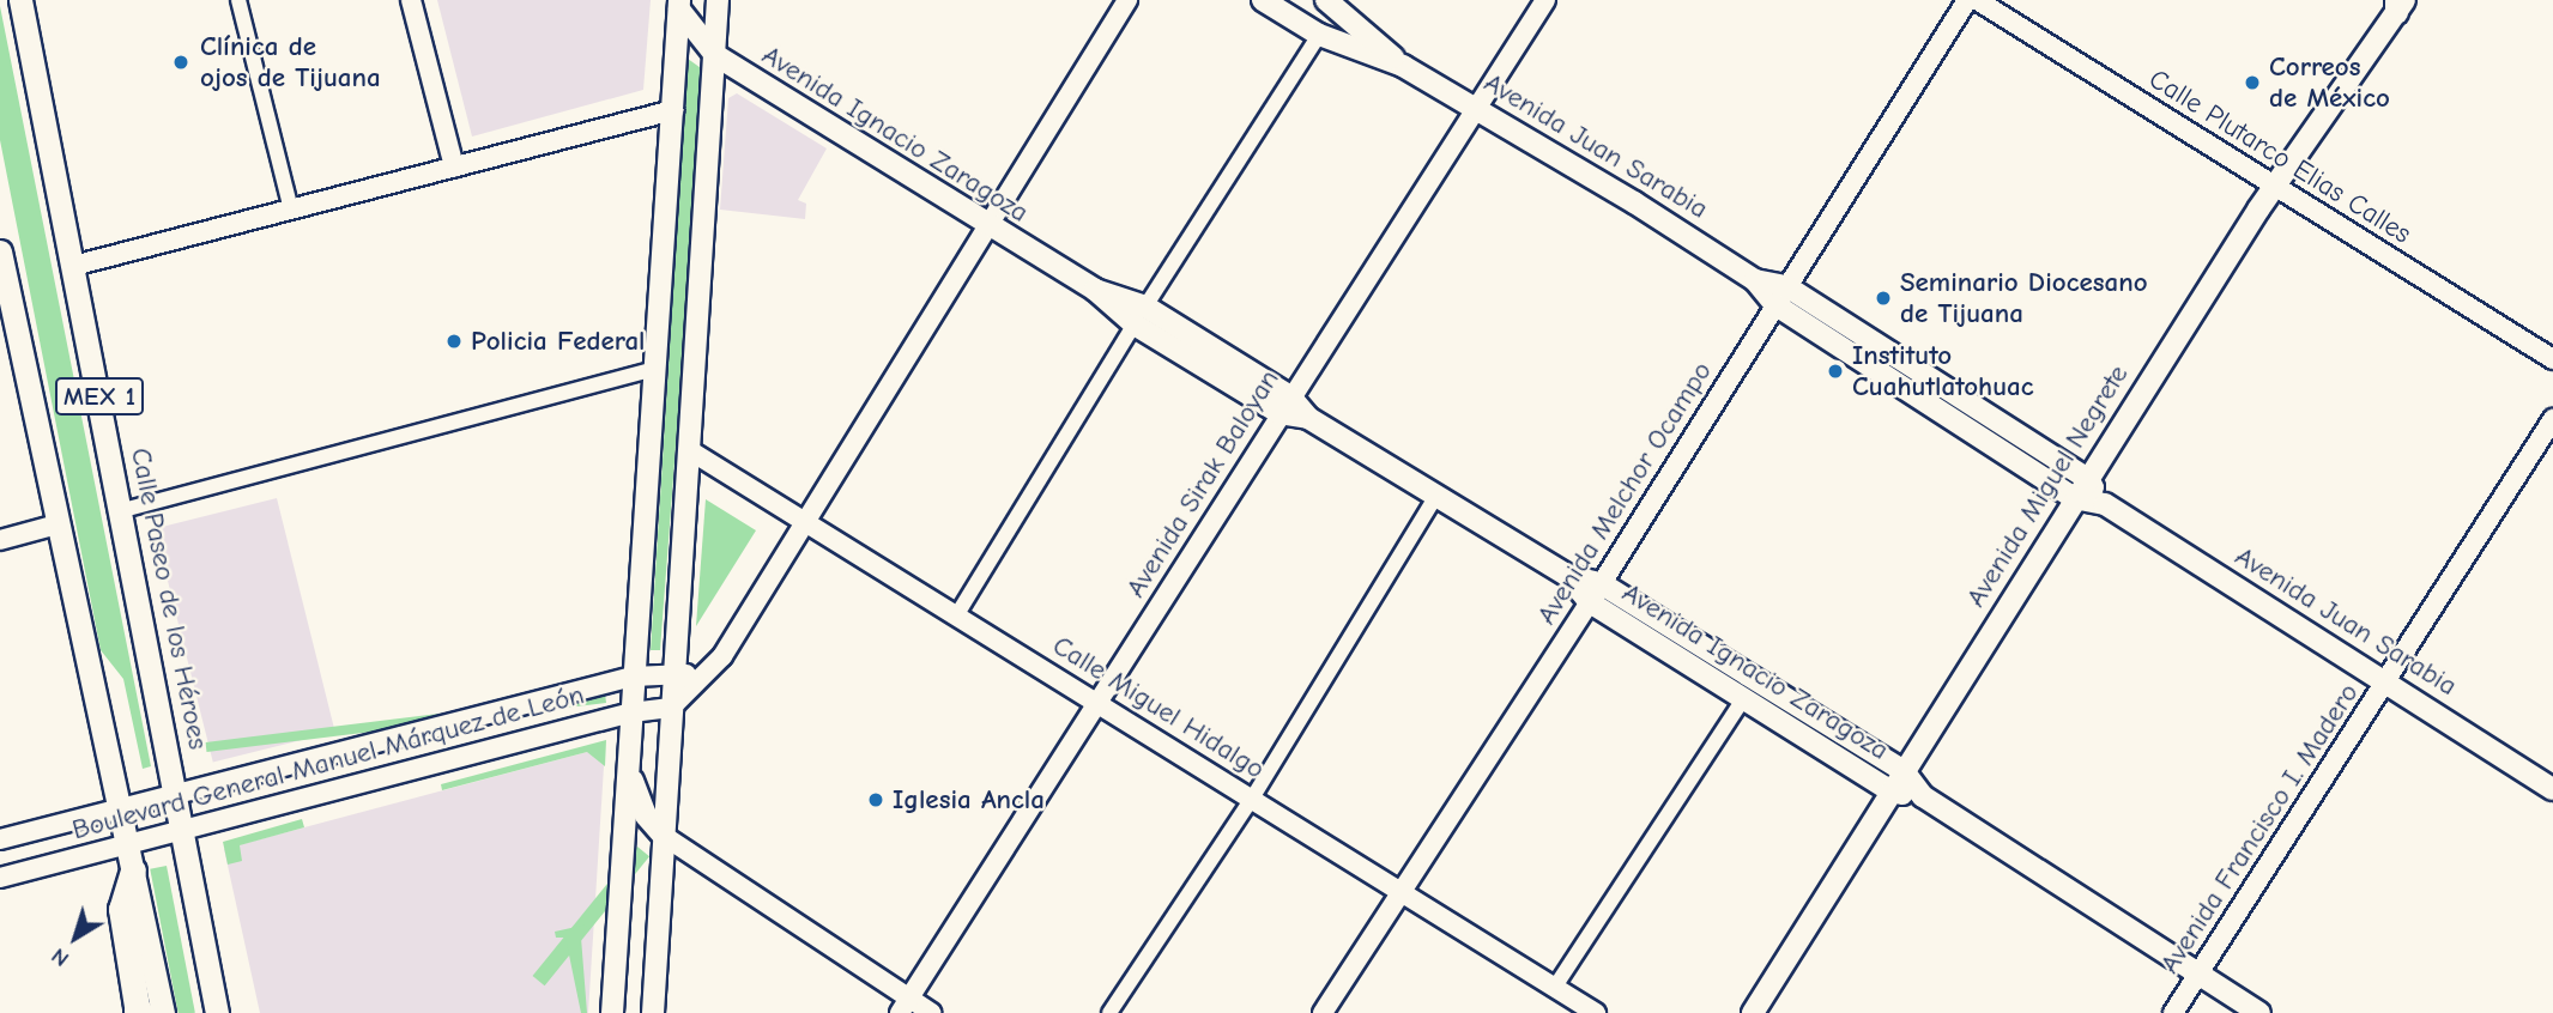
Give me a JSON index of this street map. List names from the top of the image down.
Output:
{
  "streets": {
    "main road": [
      "Avenida Ignacio Zaragoza",
      "Avenida Juan Sarabia",
      "MEX 1",
      "Avenida Miguel Negrete",
      "Calle Paseo de los Héroes"
    ],
    "street": [
      "Calle Plutarco Elias Calles",
      "Avenida Sirak Baloyan",
      "Avenida Melchor Ocampo",
      "Calle Miguel Hidalgo",
      "Boulevard General Manuel Márquez de León",
      "Avenida Francisco I. Madero"
    ]
  },
  "crossings": [
    ["Avenida Ignacio Zaragoza", "Avenida Sirak Baloyan"],
    ["Avenida Ignacio Zaragoza", "Avenida Miguel Negrete"],
    ["Avenida Ignacio Zaragoza", "Avenida Melchor Ocampo"],
    ["Avenida Ignacio Zaragoza", "Avenida Francisco I. Madero"],
    ["Avenida Juan Sarabia", "Avenida Sirak Baloyan"],
    ["Avenida Juan Sarabia", "Avenida Miguel Negrete"],
    ["Avenida Juan Sarabia", "Avenida Melchor Ocampo"],
    ["Avenida Juan Sarabia", "Avenida Francisco I. Madero"],
    ["Calle Plutarco Elias Calles", "Avenida Miguel Negrete"],
    ["MEX 1", "Boulevard General Manuel Márquez de León"],
    ["Avenida Sirak Baloyan", "Calle Miguel Hidalgo"],
    ["Avenida Melchor Ocampo", "Calle Miguel Hidalgo"],
    ["Calle Paseo de los Héroes", "Boulevard General Manuel Márquez de León"]
  ],
  "places": [
    "Clínica de ojos de Tijuana",
    "Correos de México",
    "Seminario Diocesano de Tijuana",
    "Policia Federal",
    "Instituto Cuahutlatohuac",
    "Iglesia Ancla"
  ],
  "north": "bottom left"
}
